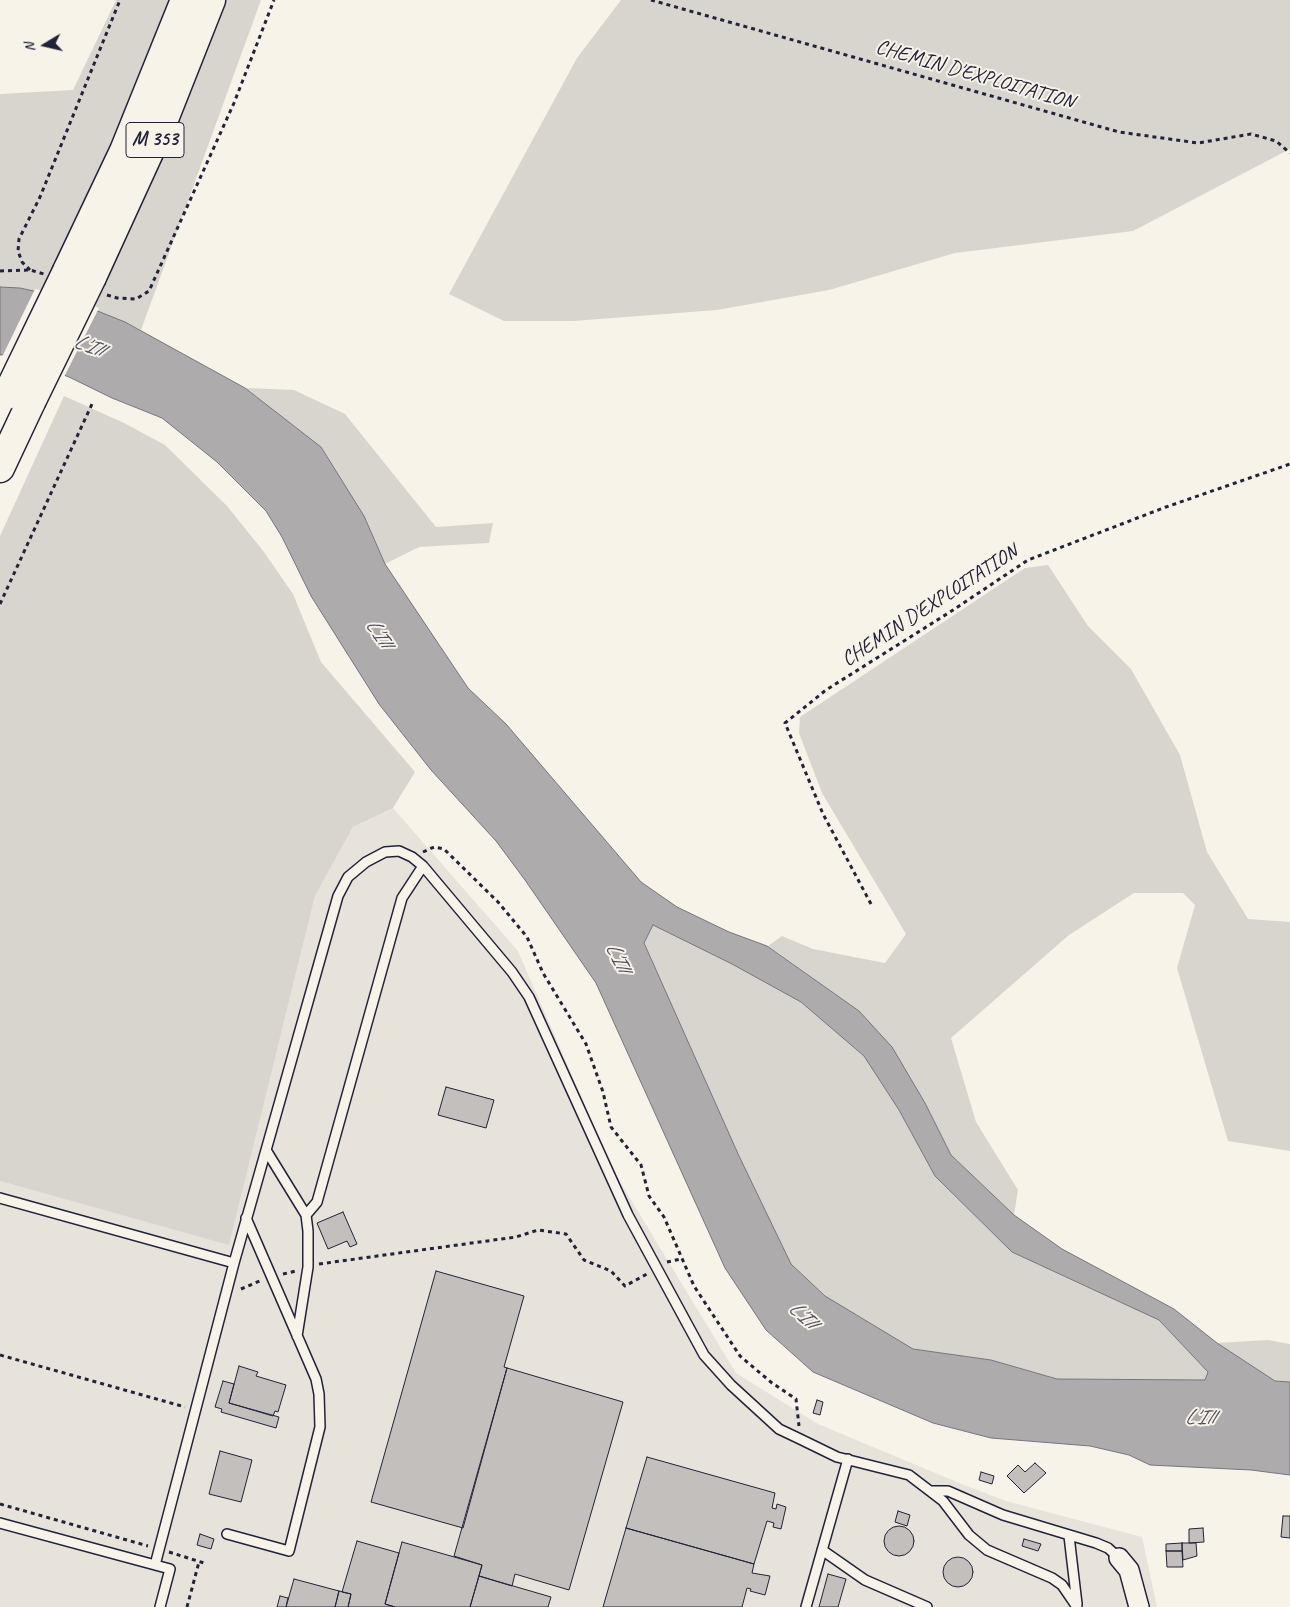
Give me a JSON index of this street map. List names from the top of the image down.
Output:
{
  "streets": {
    "highway": ["M 353"],
    "path": ["CHEMIN D'EXPLOITATION"]
  },
  "water": ["L'Ill"],
  "north": "left"
}
